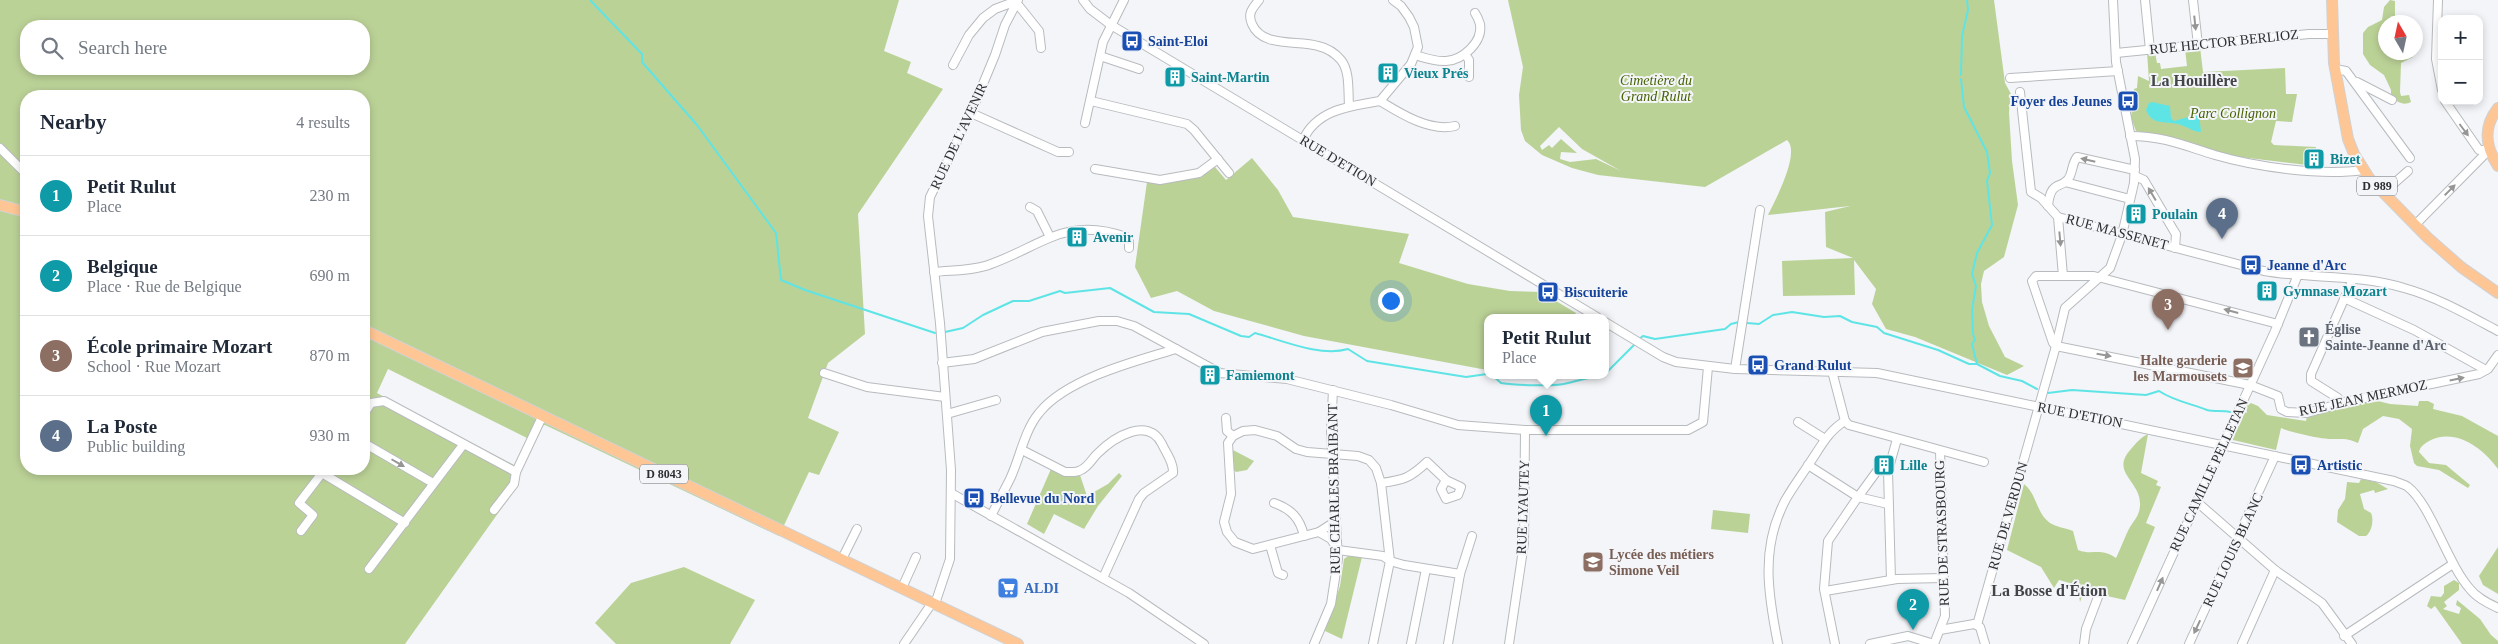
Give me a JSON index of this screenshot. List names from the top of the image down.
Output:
{
  "streets": {
    "main road": ["D 989", "D 8043"],
    "street": [
      "RUE HECTOR BERLIOZ",
      "RUE DE L'AVENIR",
      "RUE D'ETION",
      "RUE MASSENET",
      "RUE JEAN MERMOZ",
      "RUE CAMILLE PELLETAN",
      "RUE CHARLES BRAIBANT",
      "RUE LYAUTEY",
      "RUE DE VERDUN",
      "RUE DE STRASBOURG",
      "RUE LOUIS BLANC"
    ]
  },
  "crossings": [
    ["RUE HECTOR BERLIOZ", "D 989"],
    ["RUE HECTOR BERLIOZ", "RUE DE VERDUN"],
    ["RUE DE L'AVENIR", "D 8043"],
    ["RUE D'ETION", "RUE CAMILLE PELLETAN"],
    ["RUE D'ETION", "RUE DE VERDUN"],
    ["RUE D'ETION", "RUE LOUIS BLANC"],
    ["RUE MASSENET", "RUE CAMILLE PELLETAN"],
    ["RUE MASSENET", "RUE DE VERDUN"],
    ["RUE JEAN MERMOZ", "RUE CAMILLE PELLETAN"]
  ],
  "one_way": ["RUE JEAN MERMOZ", "RUE CAMILLE PELLETAN"],
  "districts": ["La Houillère", "La Bosse d'Étion"],
  "parks": ["Cimetière du Grand Rulut", "Parc Collignon"],
  "places": {
    "bus stop": [
      "Saint-Eloi",
      "Foyer des Jeunes",
      "Jeanne d'Arc",
      "Biscuiterie",
      "Grand Rulut",
      "Artistic",
      "Bellevue du Nord"
    ],
    "building": [
      "Vieux Prés",
      "Saint-Martin",
      "Bizet",
      "Poulain",
      "Avenir",
      "Gymnase Mozart",
      "Famiemont",
      "Lille"
    ],
    "church": ["Église Sainte-Jeanne d'Arc"],
    "school or university": ["Halte garderie les Marmousets", "Lycée des métiers Simone Veil"],
    "supermarket": ["ALDI"]
  },
  "north": "top",
  "page": {
    "map_buttons": ["+", "−"],
    "search": "Search here",
    "heading": ["Nearby", "4 results"],
    "list": [
      {
        "mark": "1",
        "name": "Petit Rulut",
        "note": "Place",
        "value": "230 m"
      },
      {
        "mark": "2",
        "name": "Belgique",
        "note": "Place · Rue de Belgique",
        "value": "690 m"
      },
      {
        "mark": "3",
        "name": "École primaire Mozart",
        "note": "School · Rue Mozart",
        "value": "870 m"
      },
      {
        "mark": "4",
        "name": "La Poste",
        "note": "Public building",
        "value": "930 m"
      }
    ],
    "pins": [
      "4",
      "3",
      "1",
      "2"
    ],
    "popup": ["Petit Rulut", "Place"]
  }
}
